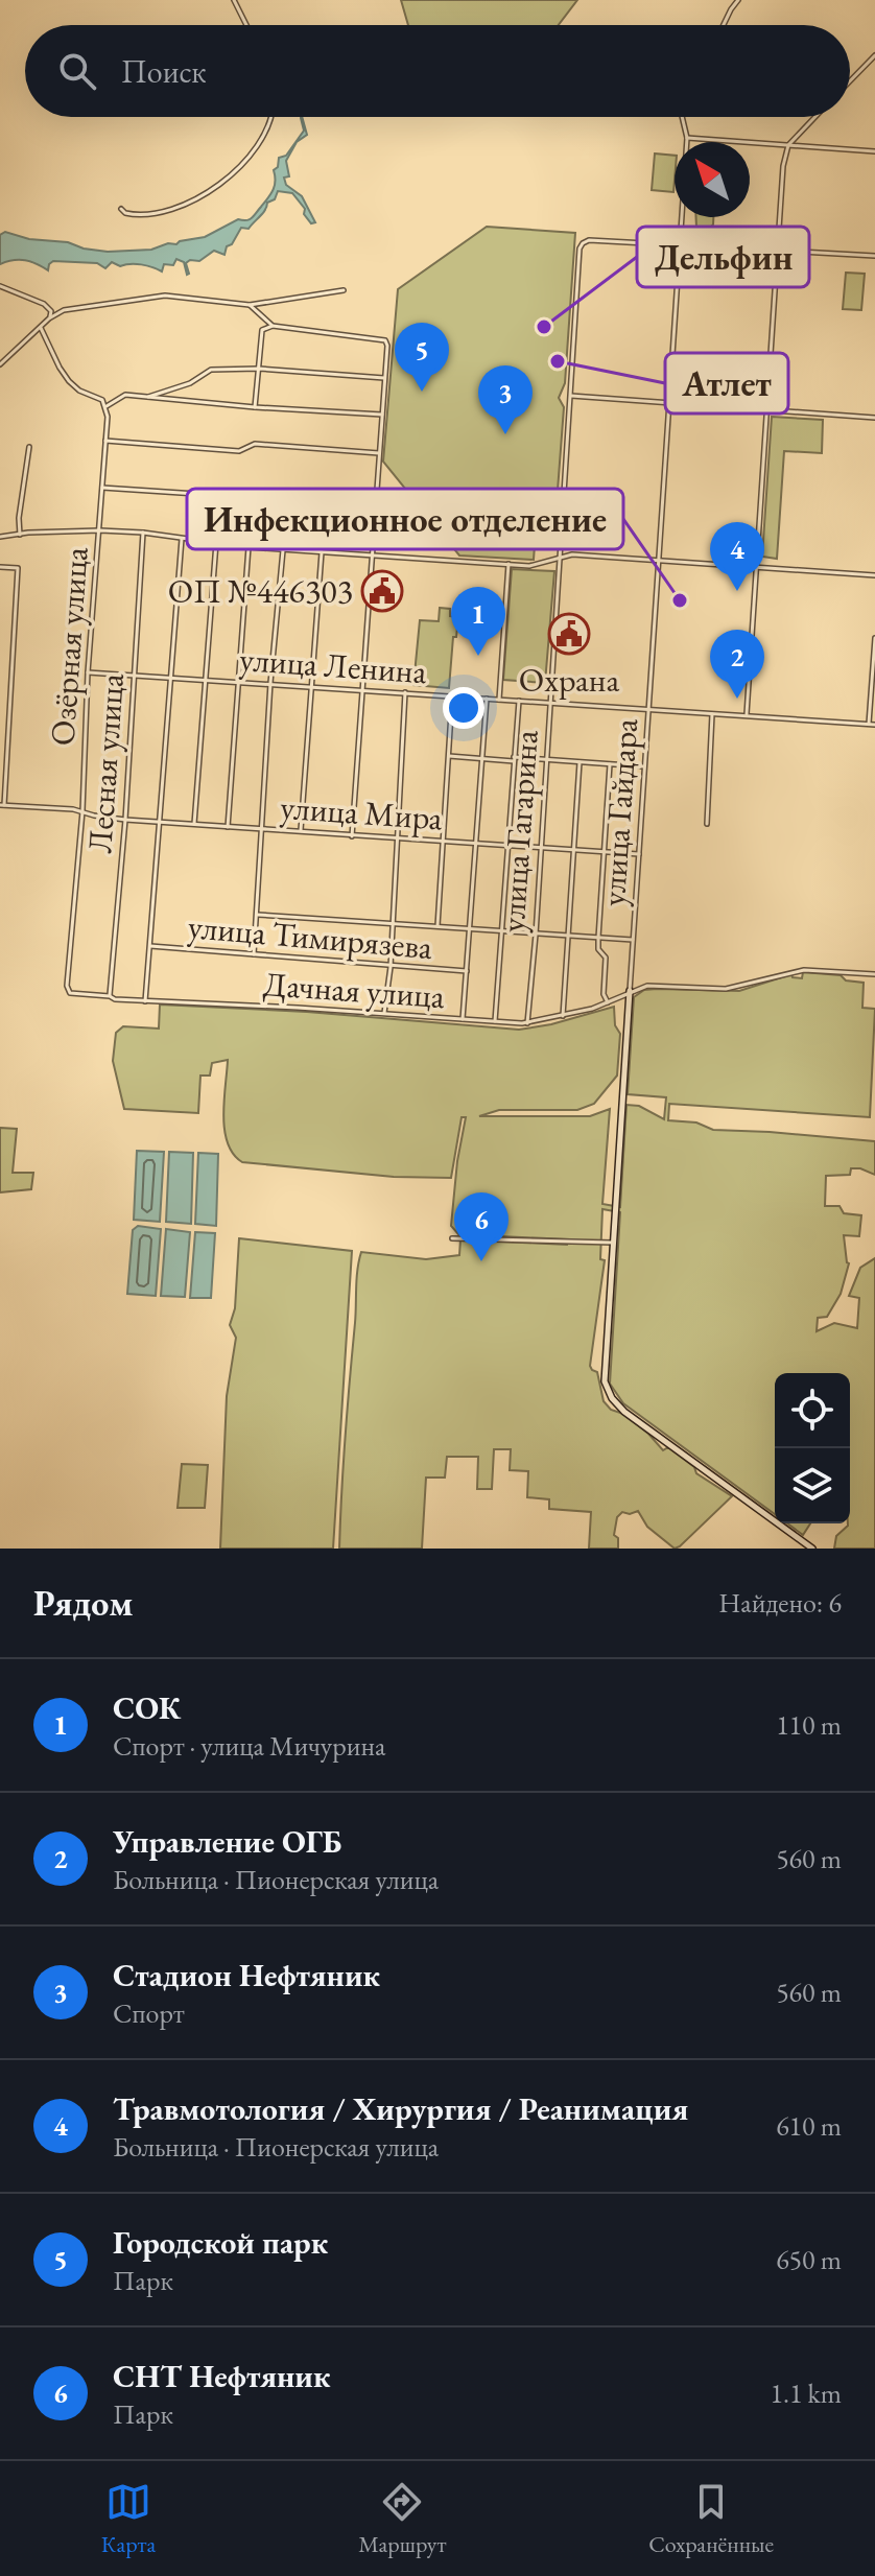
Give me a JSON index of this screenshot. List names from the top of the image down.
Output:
{
  "streets": {
    "street": [
      "Озёрная улица",
      "улица Ленина",
      "Лесная улица",
      "улица Мира",
      "улица Гайдара",
      "улица Гагарина",
      "улица Тимирязева",
      "Дачная улица"
    ]
  },
  "crossings": [
    ["Озёрная улица", "улица Ленина"],
    ["Озёрная улица", "улица Мира"],
    ["Озёрная улица", "Дачная улица"],
    ["улица Ленина", "Лесная улица"],
    ["улица Ленина", "улица Гайдара"],
    ["улица Ленина", "улица Гагарина"],
    ["Лесная улица", "улица Мира"],
    ["Лесная улица", "Дачная улица"],
    ["улица Мира", "улица Гайдара"],
    ["улица Мира", "улица Гагарина"],
    ["улица Гайдара", "улица Гагарина"],
    ["улица Гайдара", "Дачная улица"],
    ["улица Гагарина", "Дачная улица"]
  ],
  "places": {
    "other": ["Дельфин", "Атлет", "Инфекционное отделение"],
    "public building": ["ОП №446303", "Охрана"]
  },
  "north": "top left",
  "page": {
    "search": "Поиск",
    "pins": [
      "5",
      "3",
      "4",
      "1",
      "2",
      "6"
    ],
    "heading": ["Рядом", "Найдено: 6"],
    "list": [
      {
        "mark": "1",
        "name": "СОК",
        "note": "Спорт · улица Мичурина",
        "value": "110 m"
      },
      {
        "mark": "2",
        "name": "Управление ОГБ",
        "note": "Больница · Пионерская улица",
        "value": "560 m"
      },
      {
        "mark": "3",
        "name": "Стадион Нефтяник",
        "note": "Спорт",
        "value": "560 m"
      },
      {
        "mark": "4",
        "name": "Травмотология / Хирургия / Реанимация",
        "note": "Больница · Пионерская улица",
        "value": "610 m"
      },
      {
        "mark": "5",
        "name": "Городской парк",
        "note": "Парк",
        "value": "650 m"
      },
      {
        "mark": "6",
        "name": "СНТ Нефтяник",
        "note": "Парк",
        "value": "1.1 km"
      }
    ],
    "nav": ["Карта", "Маршрут", "Сохранённые"]
  }
}
